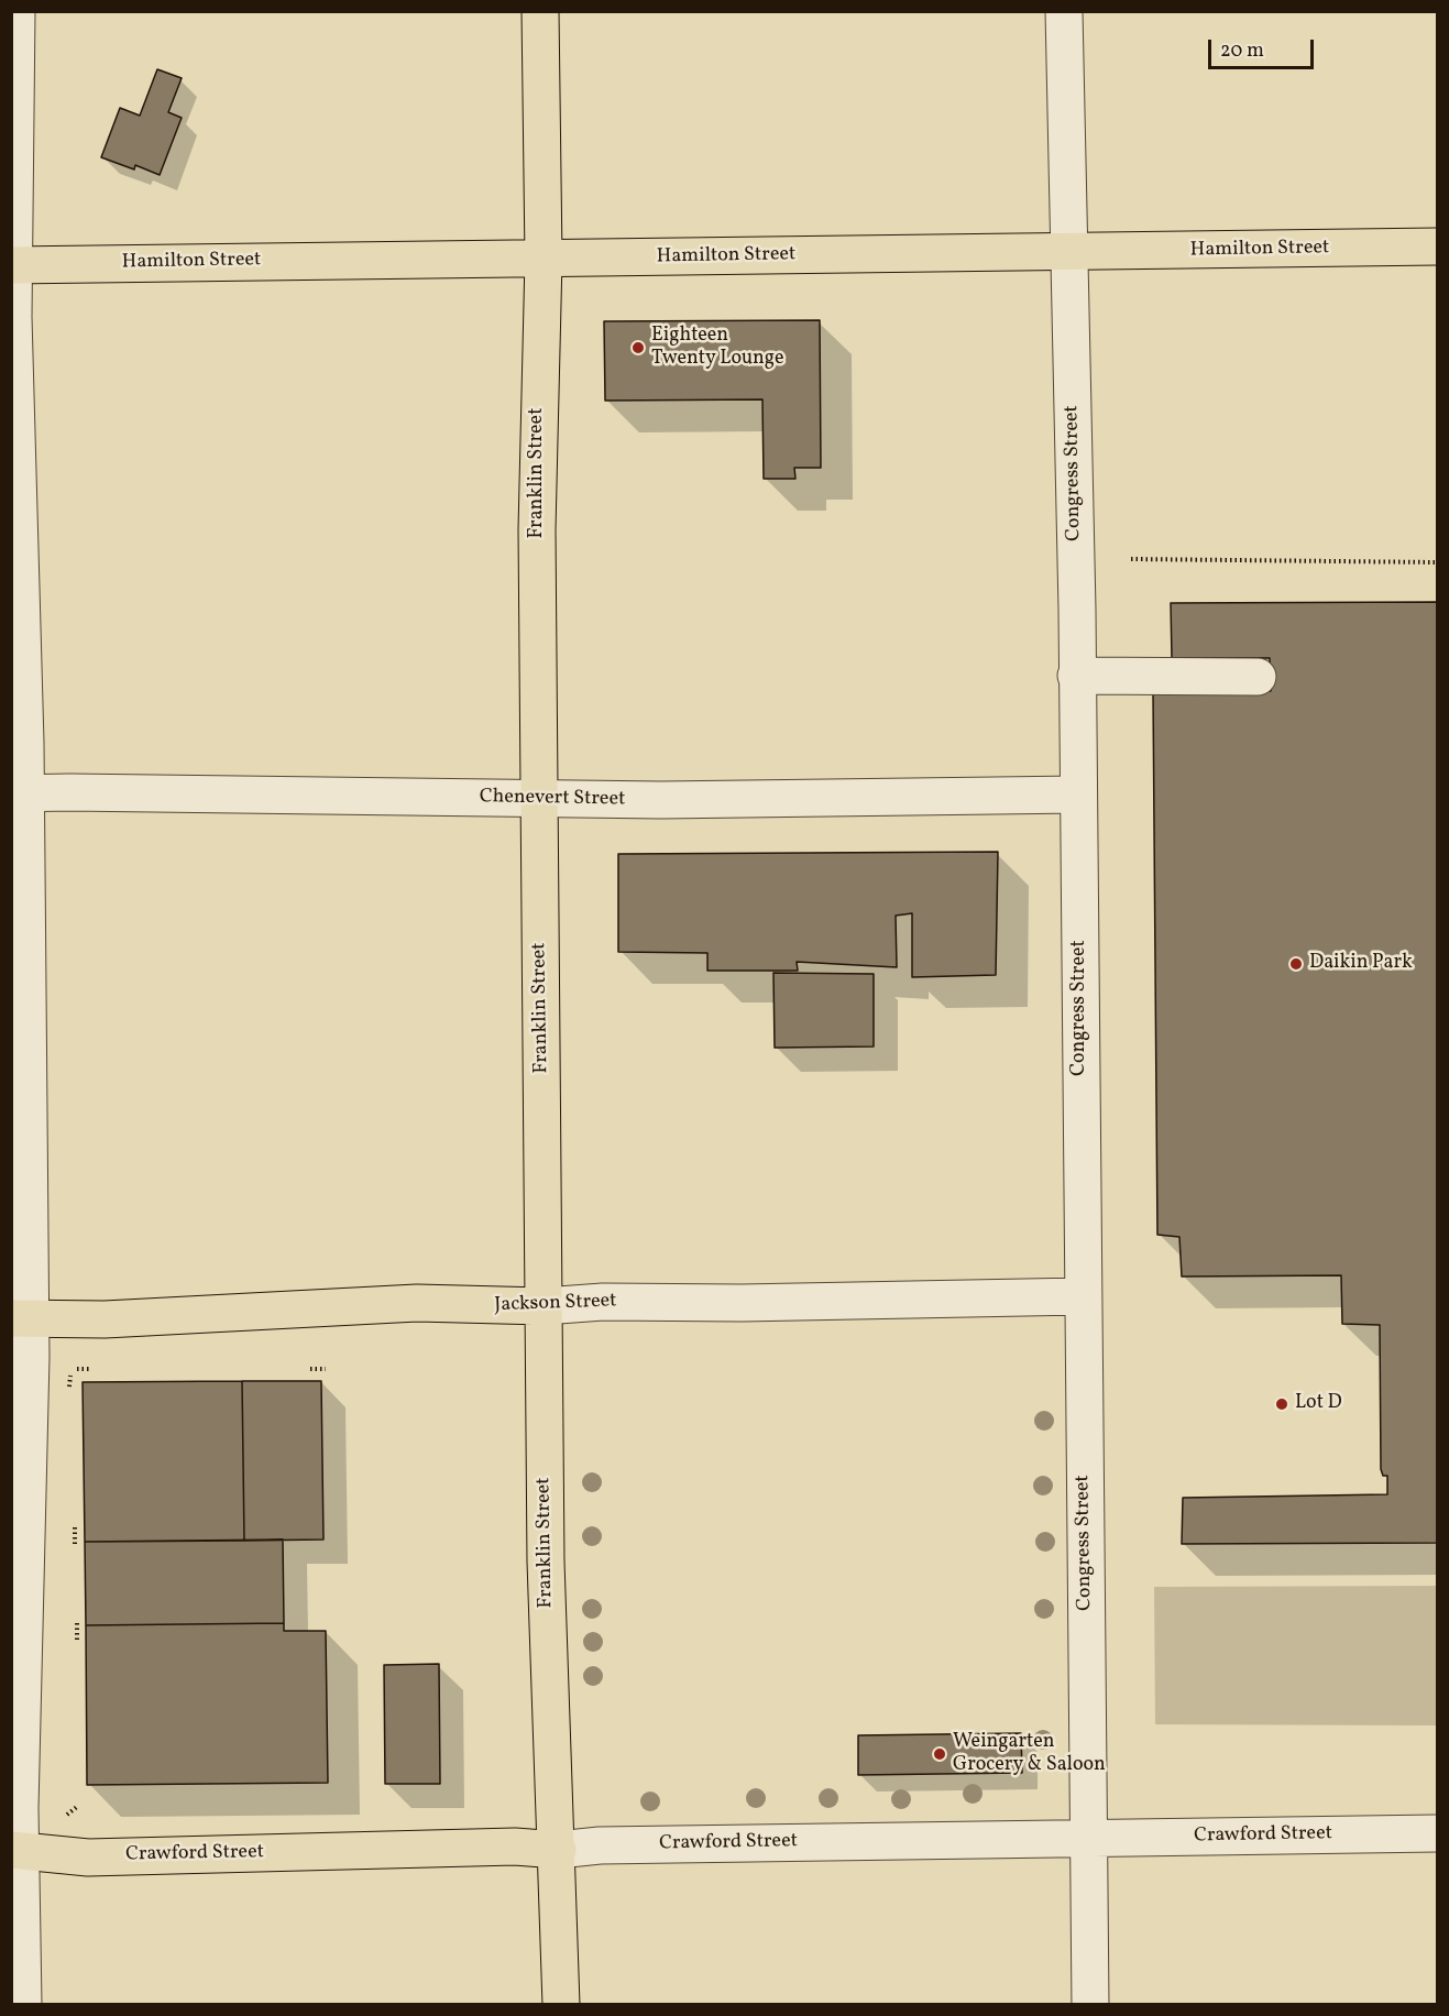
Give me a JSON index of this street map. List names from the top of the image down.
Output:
{
  "streets": {
    "main road": [
      "Hamilton Street",
      "Franklin Street",
      "Jackson Street",
      "Crawford Street"
    ],
    "street": ["Congress Street", "Chenevert Street"]
  },
  "crossings": [
    ["Hamilton Street", "Franklin Street"],
    ["Hamilton Street", "Congress Street"],
    ["Franklin Street", "Chenevert Street"],
    ["Franklin Street", "Jackson Street"],
    ["Franklin Street", "Crawford Street"],
    ["Congress Street", "Chenevert Street"],
    ["Congress Street", "Jackson Street"],
    ["Congress Street", "Crawford Street"]
  ],
  "places": [
    "Eighteen Twenty Lounge",
    "Daikin Park",
    "Lot D",
    "Weingarten Grocery & Saloon"
  ],
  "scale_bar": "20 m"
}
